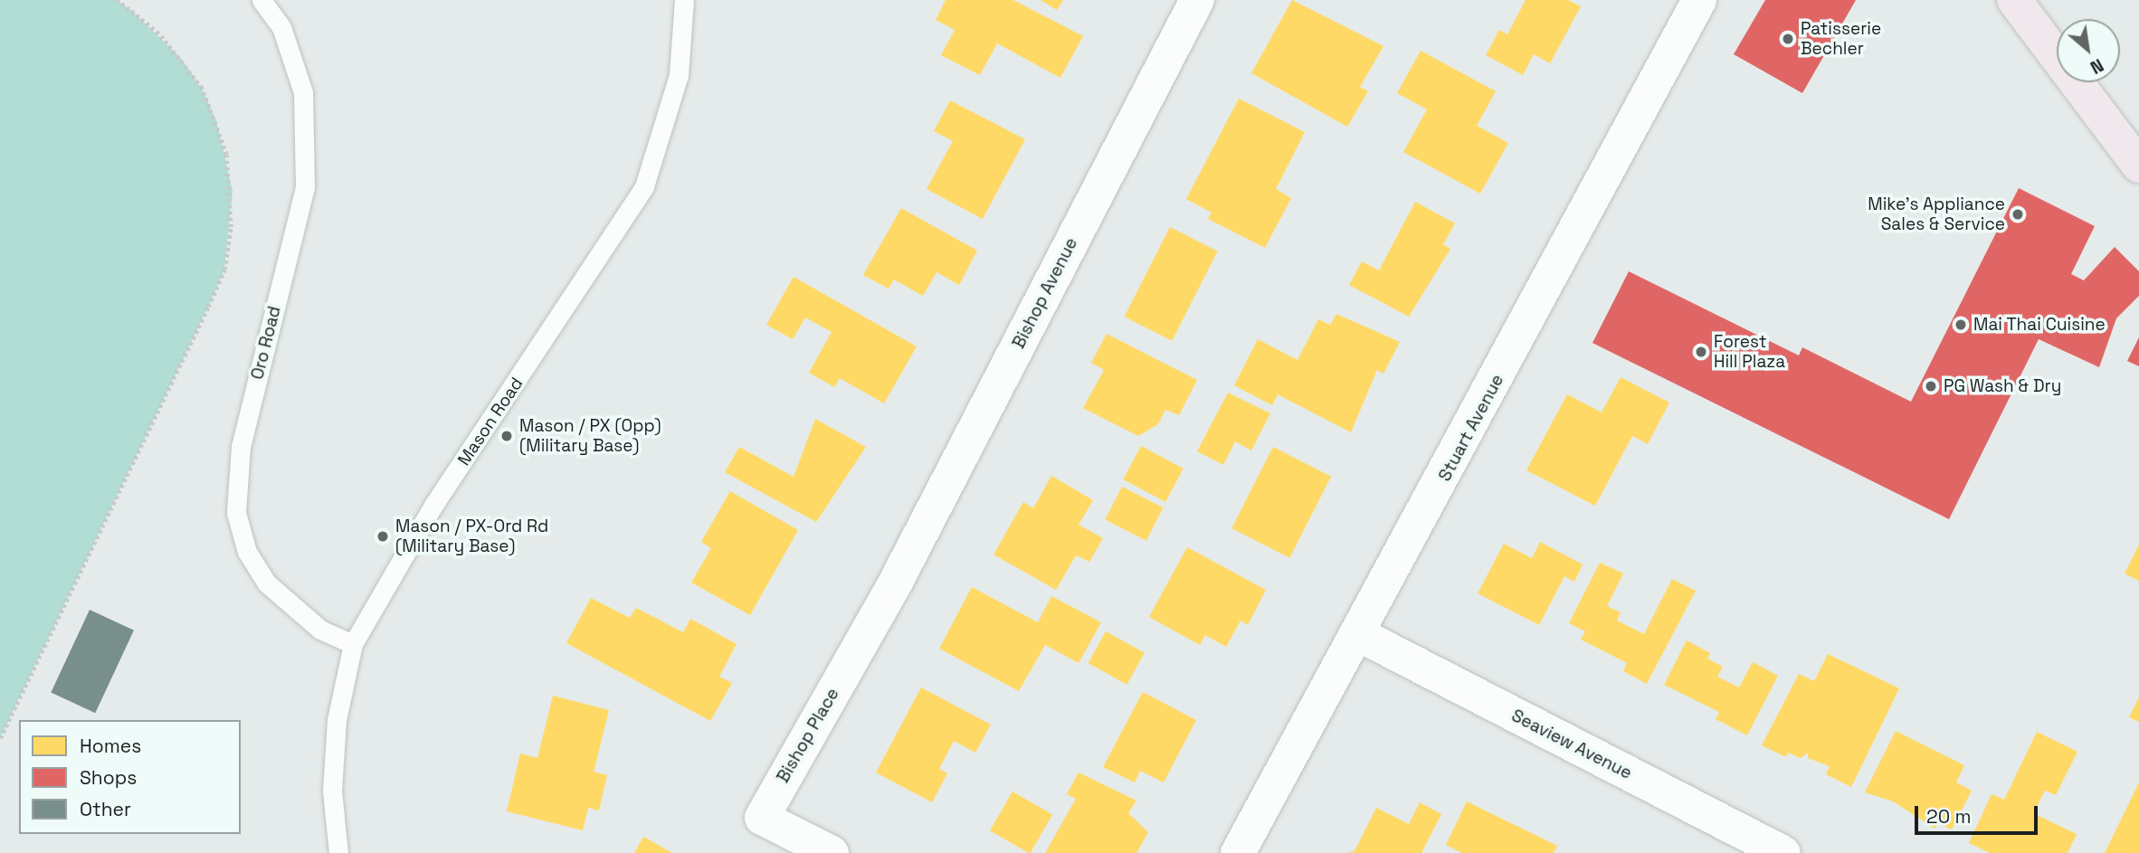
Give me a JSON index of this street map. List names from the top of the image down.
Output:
{
  "streets": {
    "street": [
      "Bishop Avenue",
      "Stuart Avenue",
      "Bishop Place",
      "Seaview Avenue"
    ],
    "lane": ["Oro Road", "Mason Road"]
  },
  "crossings": [
    ["Bishop Avenue", "Bishop Place"],
    ["Oro Road", "Mason Road"],
    ["Stuart Avenue", "Seaview Avenue"]
  ],
  "places": [
    "Patisserie Bechler",
    "Mike's Appliance Sales & Service",
    "Mai Thai Cuisine",
    "Forest Hill Plaza",
    "PG Wash & Dry",
    "Mason / PX (Opp) (Military Base)",
    "Mason / PX-Ord Rd (Military Base)"
  ],
  "legend": ["Homes", "Shops", "Other"],
  "scale_bar": "20 m",
  "north": "bottom right"
}
